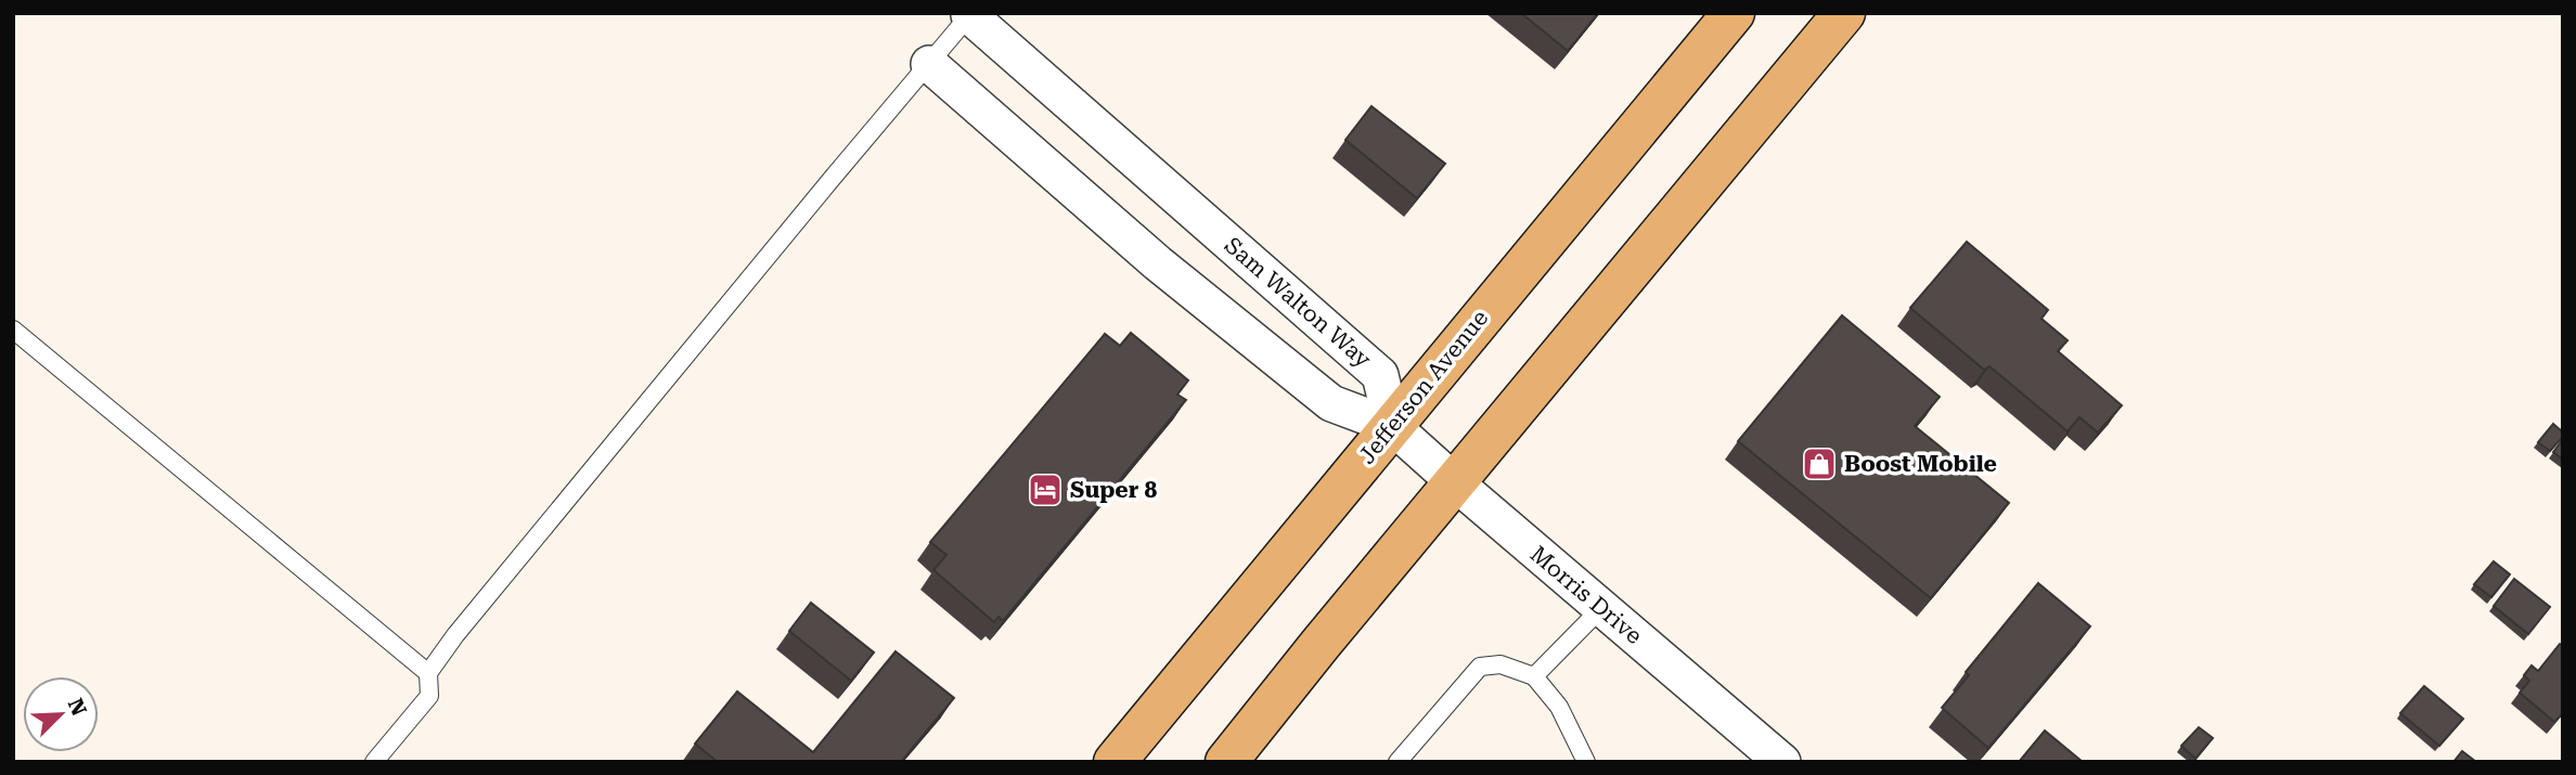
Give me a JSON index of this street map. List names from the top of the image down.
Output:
{
  "streets": {
    "main road": ["Jefferson Avenue"],
    "street": ["Sam Walton Way", "Morris Drive"]
  },
  "crossings": [
    ["Sam Walton Way", "Jefferson Avenue"],
    ["Sam Walton Way", "Morris Drive"],
    ["Jefferson Avenue", "Morris Drive"]
  ],
  "places": {
    "shop": ["Boost Mobile"],
    "hotel": ["Super 8"]
  },
  "north": "top right"
}
